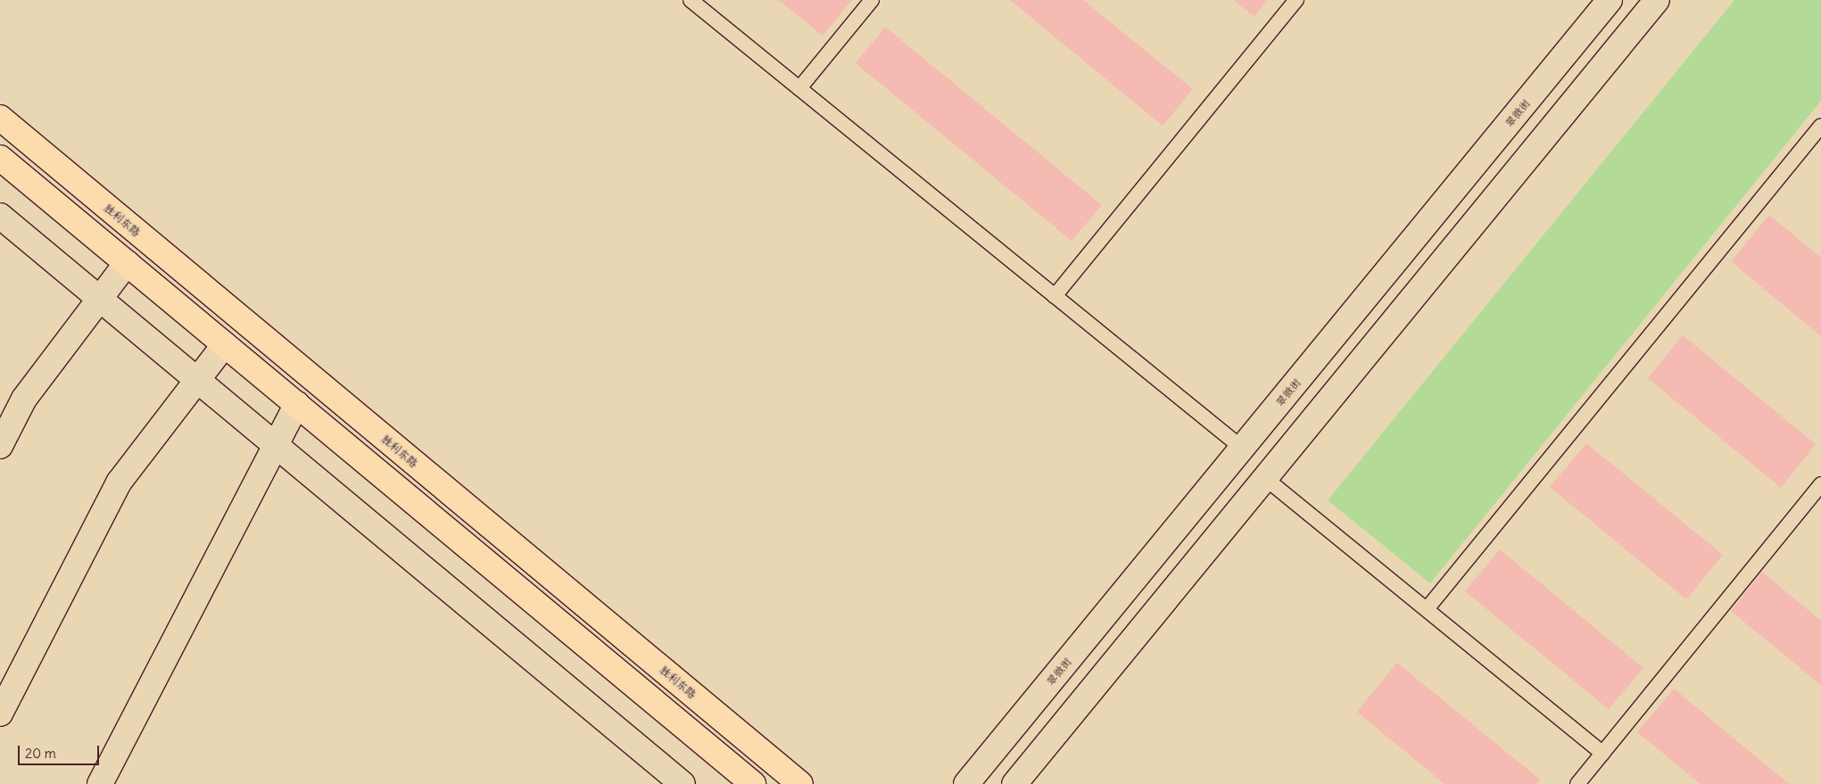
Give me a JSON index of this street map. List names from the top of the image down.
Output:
{
  "streets": {
    "main road": ["胜利东路"],
    "street": ["翠微街"]
  },
  "scale_bar": "20 m"
}
